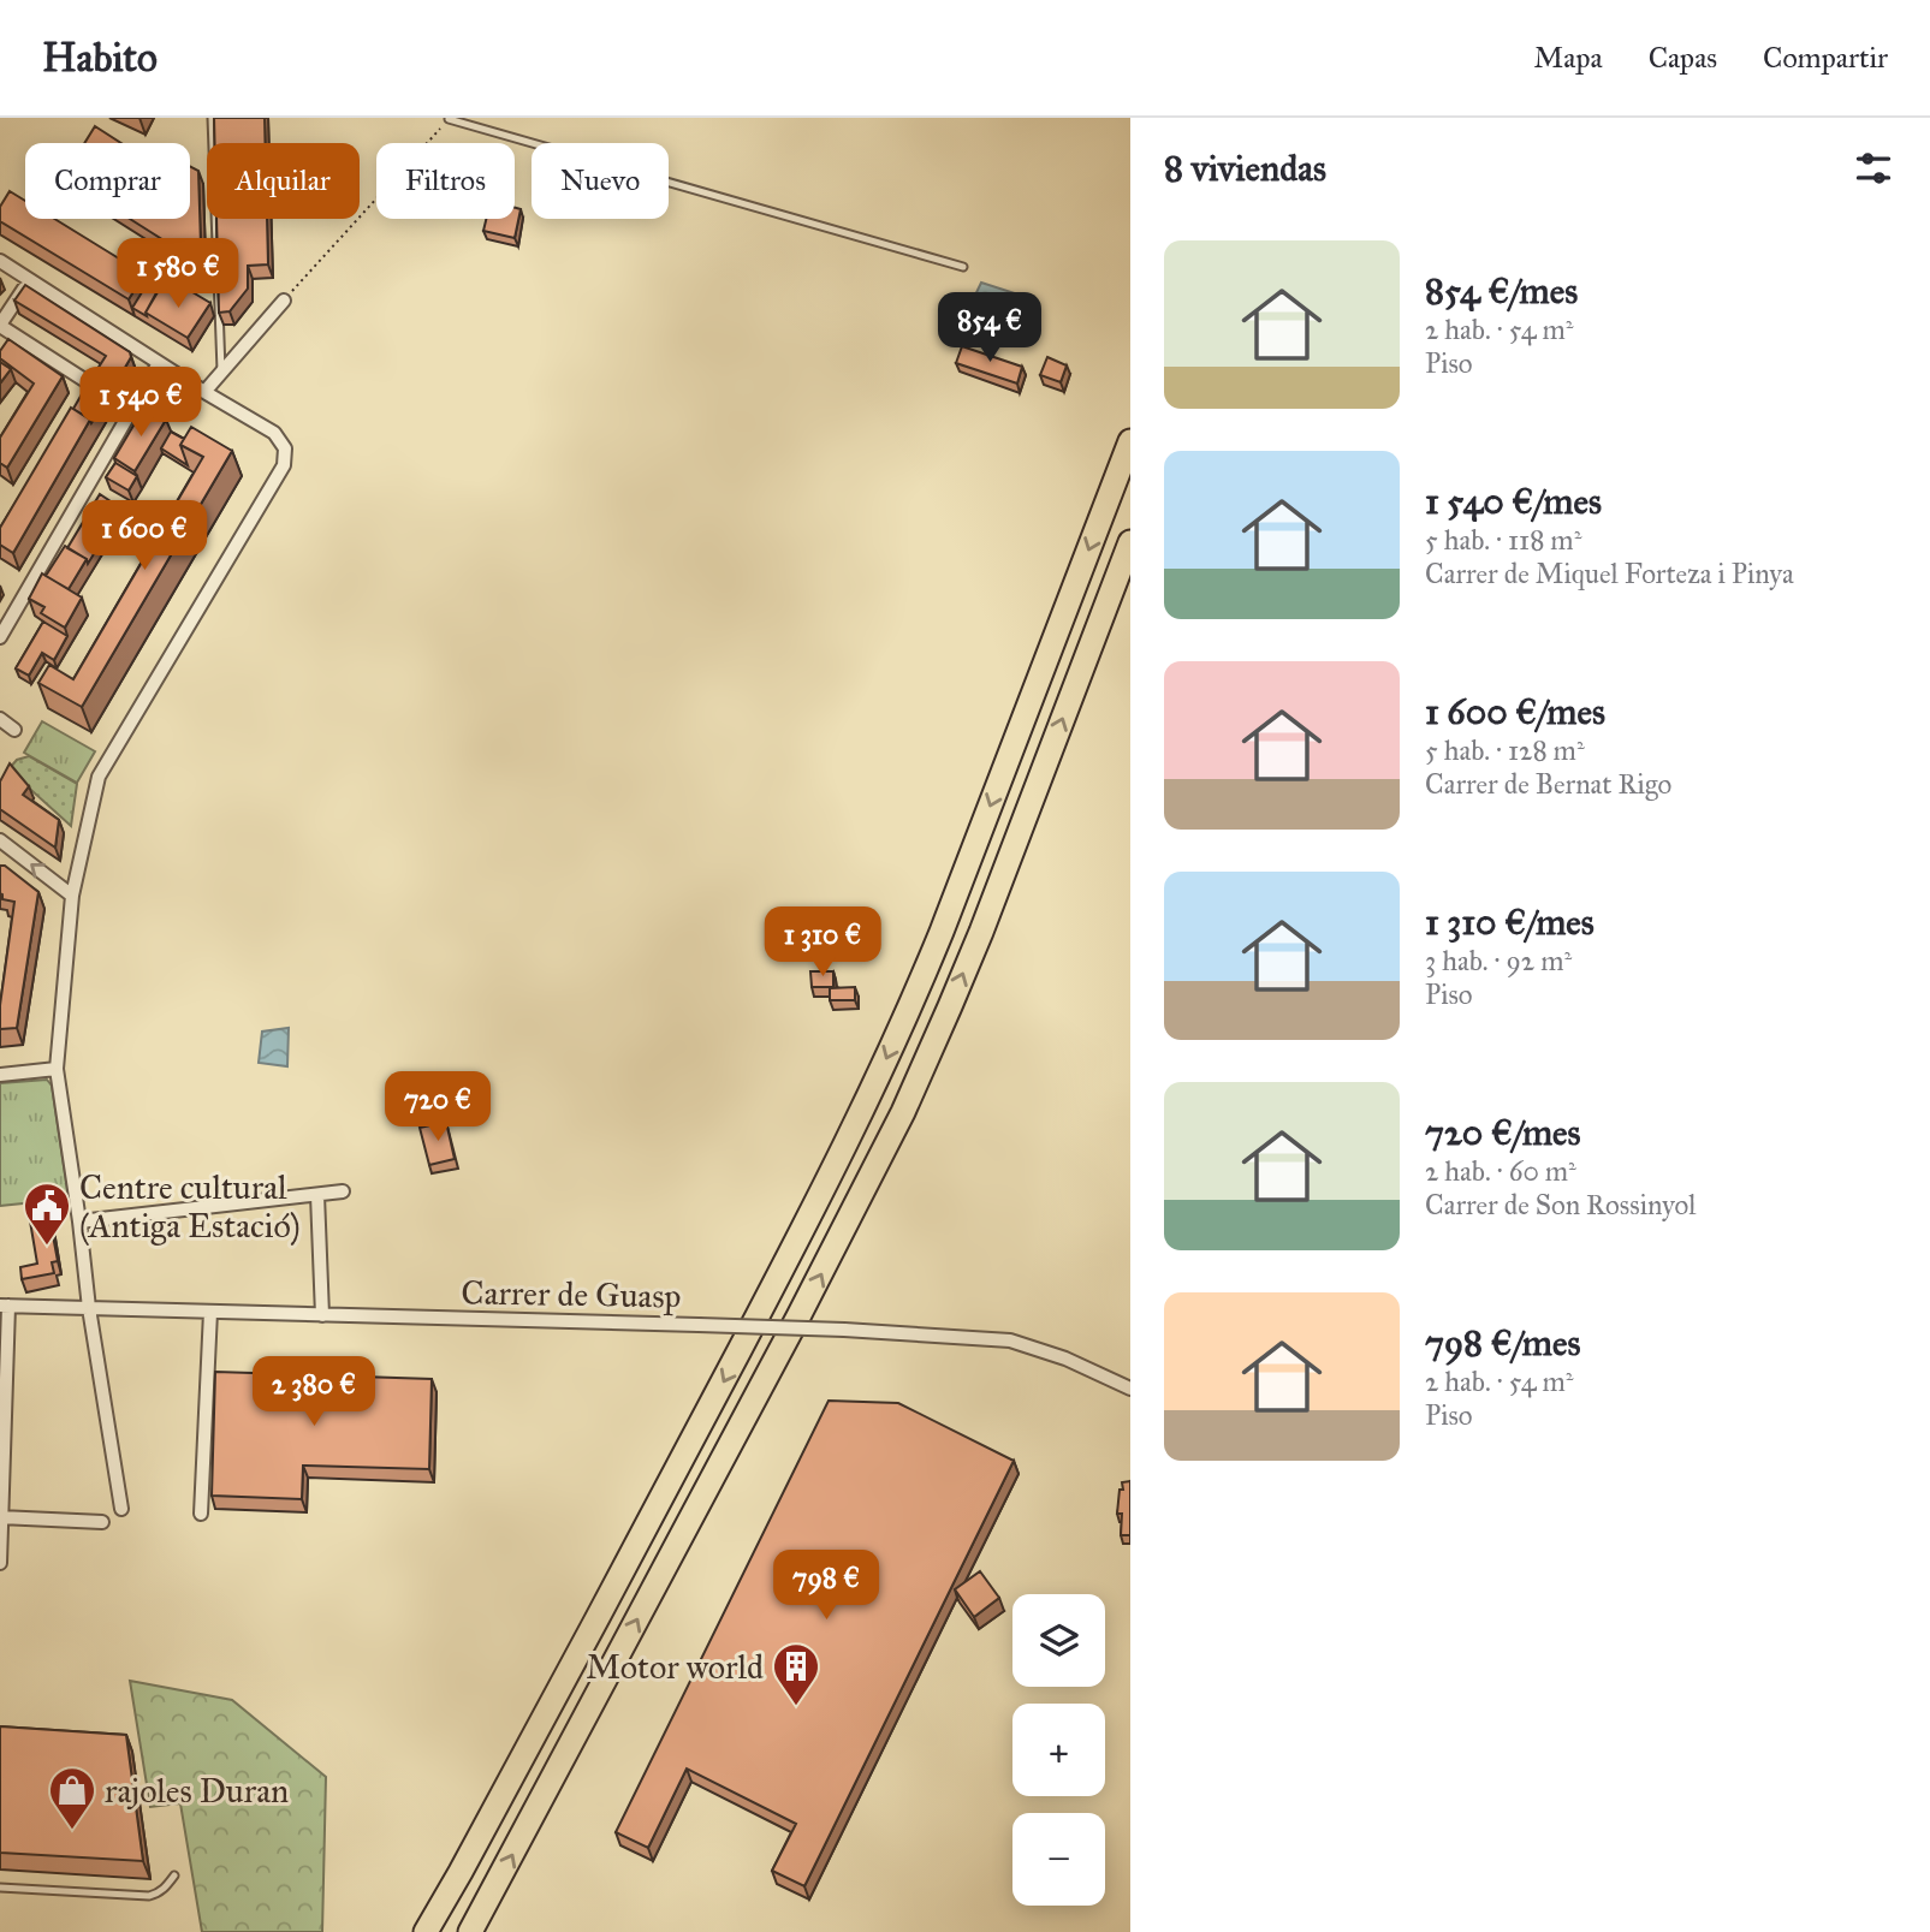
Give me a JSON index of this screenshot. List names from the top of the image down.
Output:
{
  "streets": {
    "street": ["Carrer de Guasp"]
  },
  "places": {
    "public building": ["Centre cultural (Antiga Estació)"],
    "building": ["Motor world"],
    "shop": ["rajoles Duran"]
  },
  "page": {
    "header": "Habito",
    "nav": ["Mapa", "Capas", "Compartir"],
    "heading": "8 viviendas",
    "chip": [
      "Comprar",
      "Alquilar",
      "Filtros",
      "Nuevo"
    ],
    "list": [
      {
        "name": "854 €/mes",
        "note": "2 hab. · 54 m² · Piso"
      },
      {
        "name": "1 540 €/mes",
        "note": "5 hab. · 118 m² · Carrer de Miquel Forteza i Pinya"
      },
      {
        "name": "1 600 €/mes",
        "note": "5 hab. · 128 m² · Carrer de Bernat Rigo"
      },
      {
        "name": "1 310 €/mes",
        "note": "3 hab. · 92 m² · Piso"
      },
      {
        "name": "720 €/mes",
        "note": "2 hab. · 60 m² · Carrer de Son Rossinyol"
      },
      {
        "name": "798 €/mes",
        "note": "2 hab. · 54 m² · Piso"
      }
    ],
    "price": [
      "1 580 €",
      "854 €",
      "1 540 €",
      "1 600 €",
      "1 310 €",
      "720 €",
      "2 380 €",
      "798 €"
    ],
    "map_buttons": ["+", "−"]
  }
}
